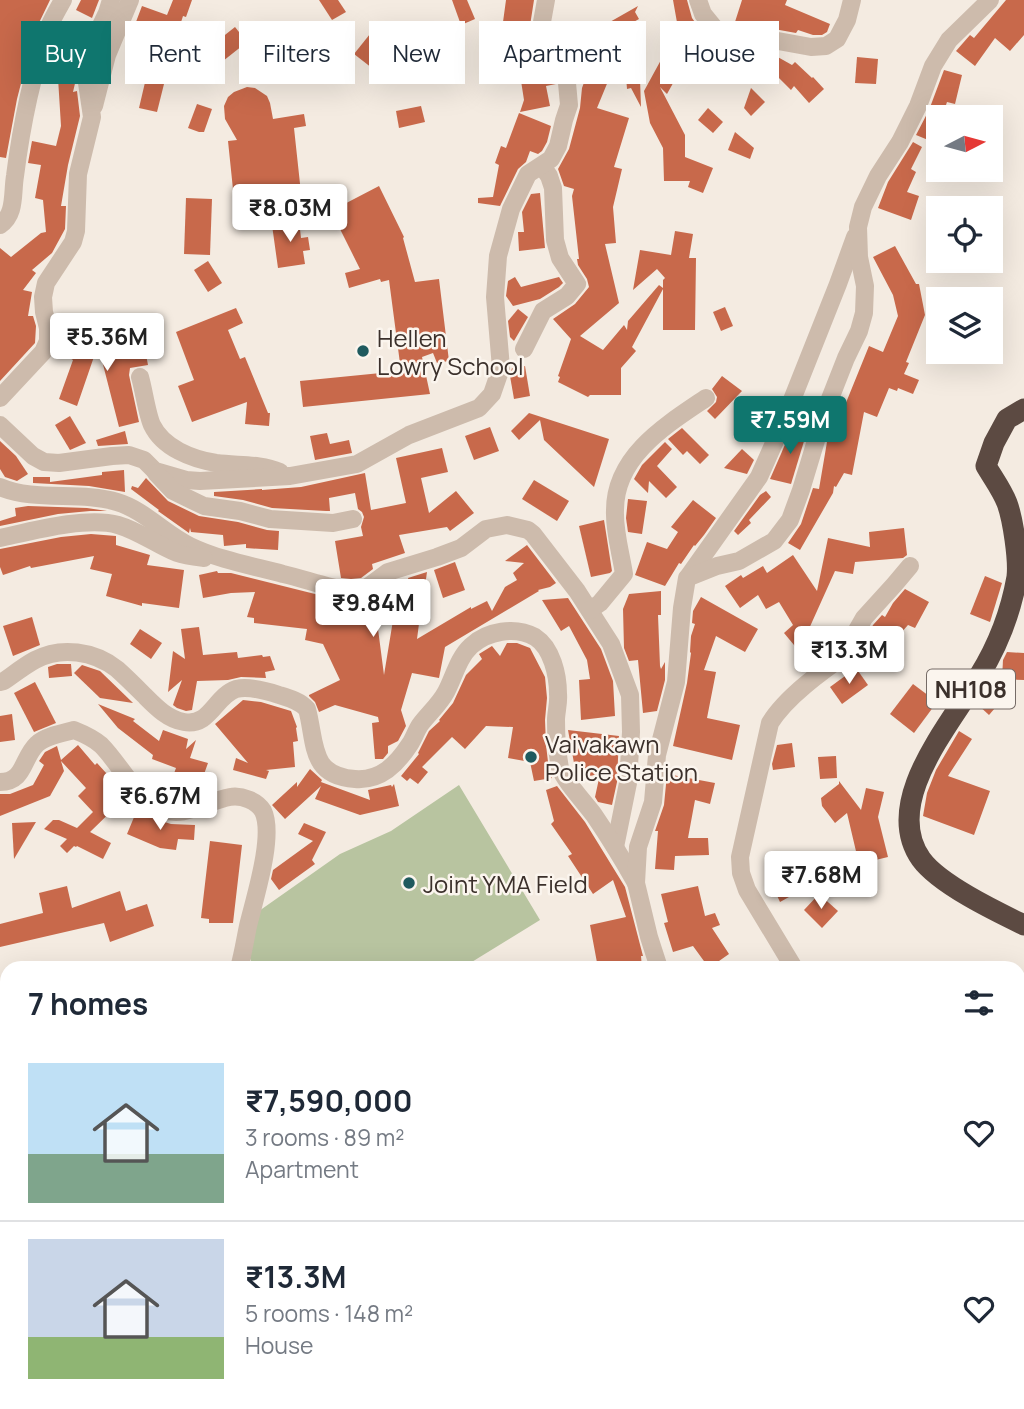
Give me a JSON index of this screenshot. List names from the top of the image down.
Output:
{
  "streets": {
    "highway": ["NH108"]
  },
  "places": ["Hellen Lowry School", "Vaivakawn Police Station", "Joint YMA Field"],
  "north": "right",
  "page": {
    "chip": [
      "Buy",
      "Rent",
      "Filters",
      "New",
      "Apartment",
      "House"
    ],
    "price": [
      "₹8.03M",
      "₹5.36M",
      "₹7.59M",
      "₹9.84M",
      "₹13.3M",
      "₹6.67M",
      "₹7.68M"
    ],
    "heading": "7 homes",
    "list": [
      {
        "name": "₹7,590,000",
        "note": "3 rooms · 89 m² · Apartment"
      },
      {
        "name": "₹13.3M",
        "note": "5 rooms · 148 m² · House"
      }
    ]
  }
}
